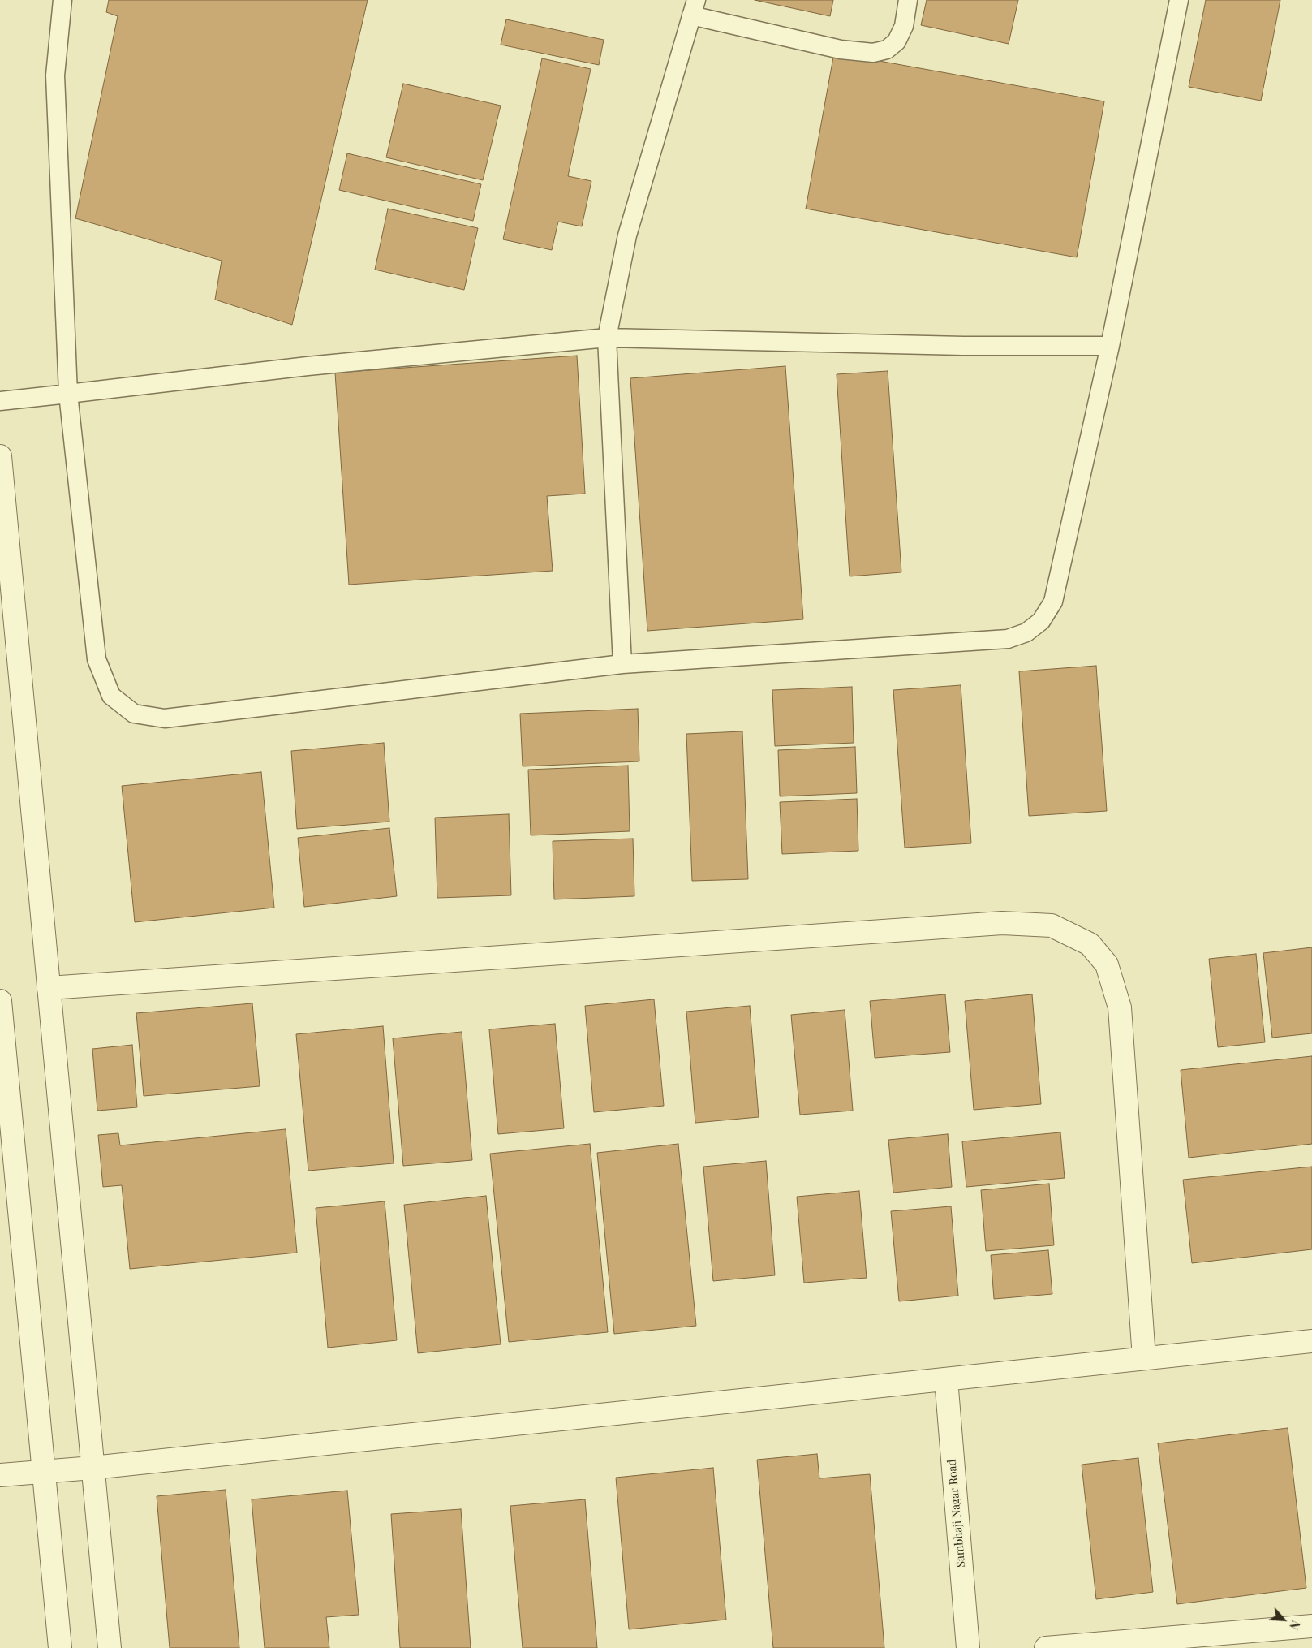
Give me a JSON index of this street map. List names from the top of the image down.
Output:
{
  "streets": {
    "street": ["Sambhaji Nagar Road"]
  },
  "north": "bottom right"
}
